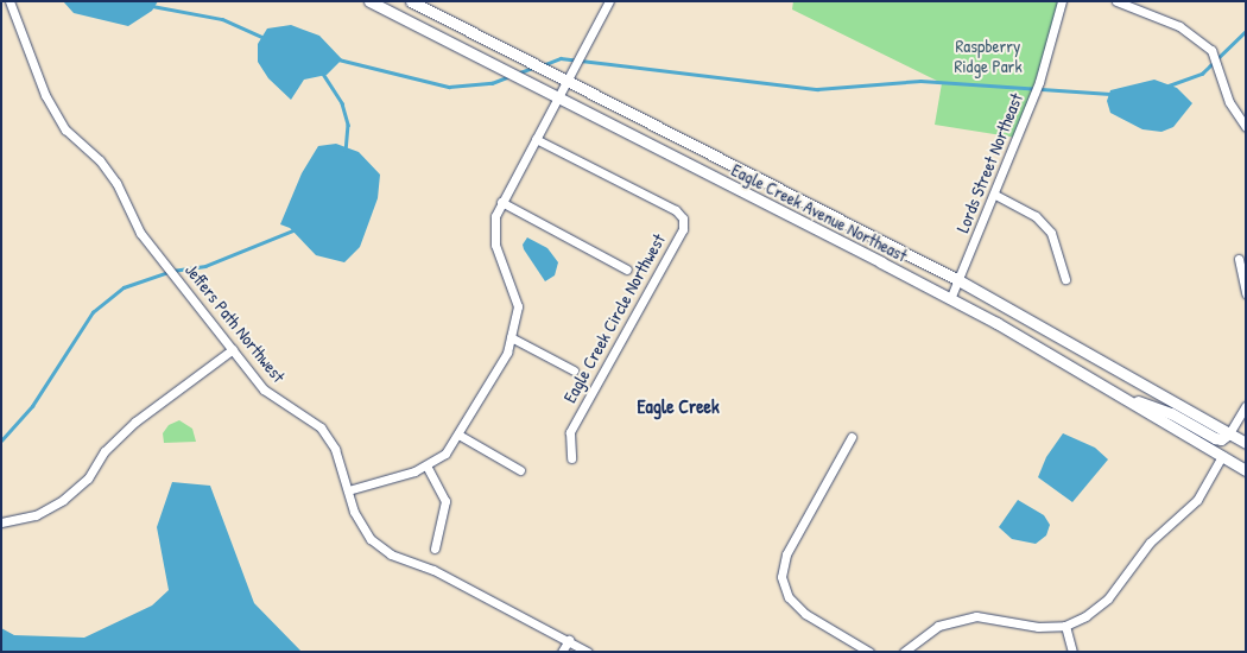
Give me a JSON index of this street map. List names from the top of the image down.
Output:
{
  "streets": {
    "main road": ["Eagle Creek Avenue Northeast"],
    "street": ["Lords Street Northeast", "Eagle Creek Circle Northwest", "Jeffers Path Northwest"]
  },
  "crossings": [
    ["Lords Street Northeast", "Eagle Creek Avenue Northeast"]
  ],
  "districts": ["Eagle Creek"],
  "parks": ["Raspberry Ridge Park"]
}
